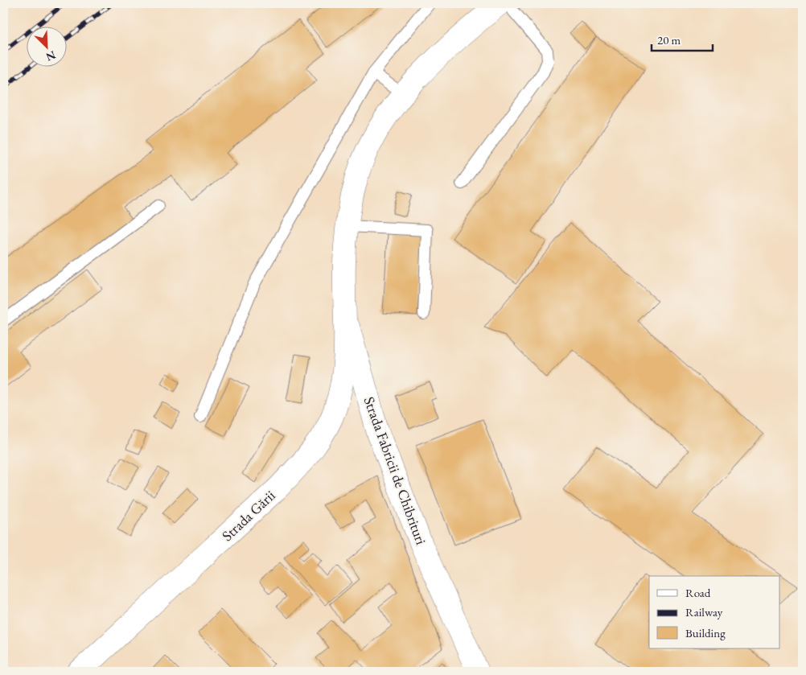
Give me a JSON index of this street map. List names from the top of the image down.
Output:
{
  "streets": {
    "street": ["Strada Fabricii de Chibrituri", "Strada Gării"]
  },
  "crossings": [
    ["Strada Fabricii de Chibrituri", "Strada Gării"]
  ],
  "legend": ["Road", "Railway", "Building"],
  "scale_bar": "20 m",
  "north": "bottom right"
}
